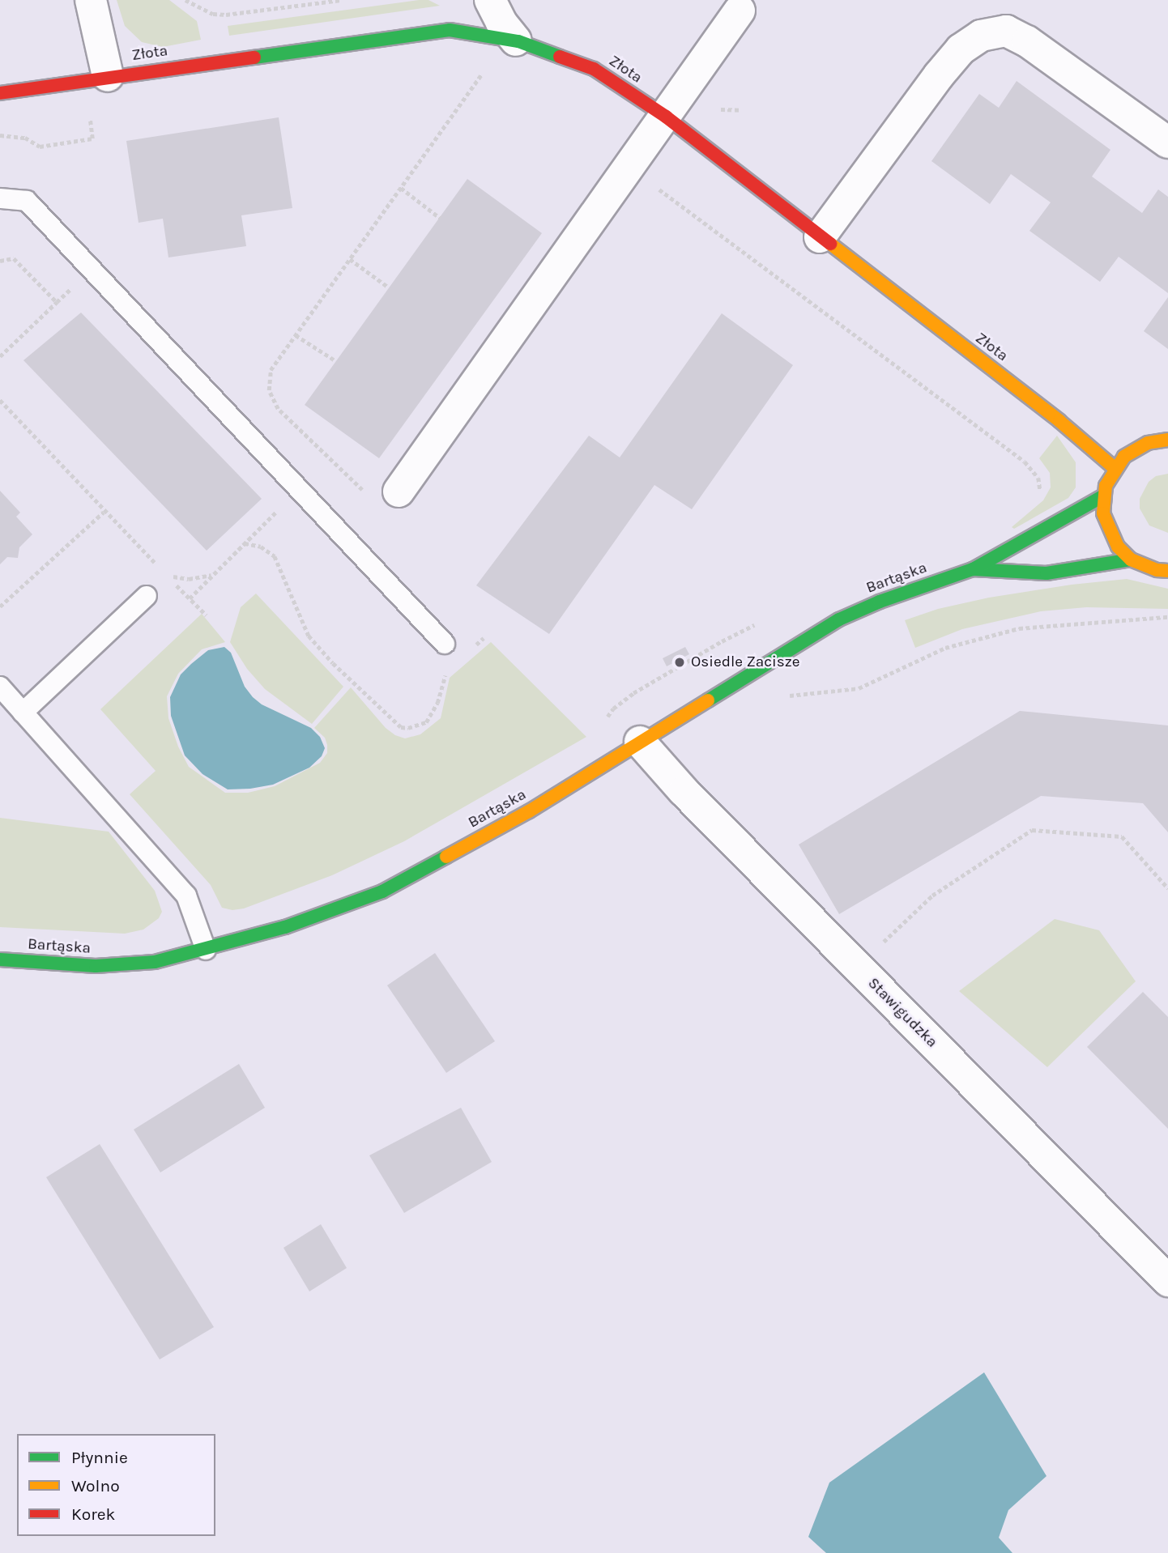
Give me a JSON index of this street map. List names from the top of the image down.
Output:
{
  "streets": {
    "street": ["Złota", "Bartąska", "Stawigudzka"]
  },
  "crossings": [
    ["Bartąska", "Stawigudzka"]
  ],
  "places": ["Osiedle Zacisze"],
  "legend": ["Płynnie", "Wolno", "Korek"]
}
